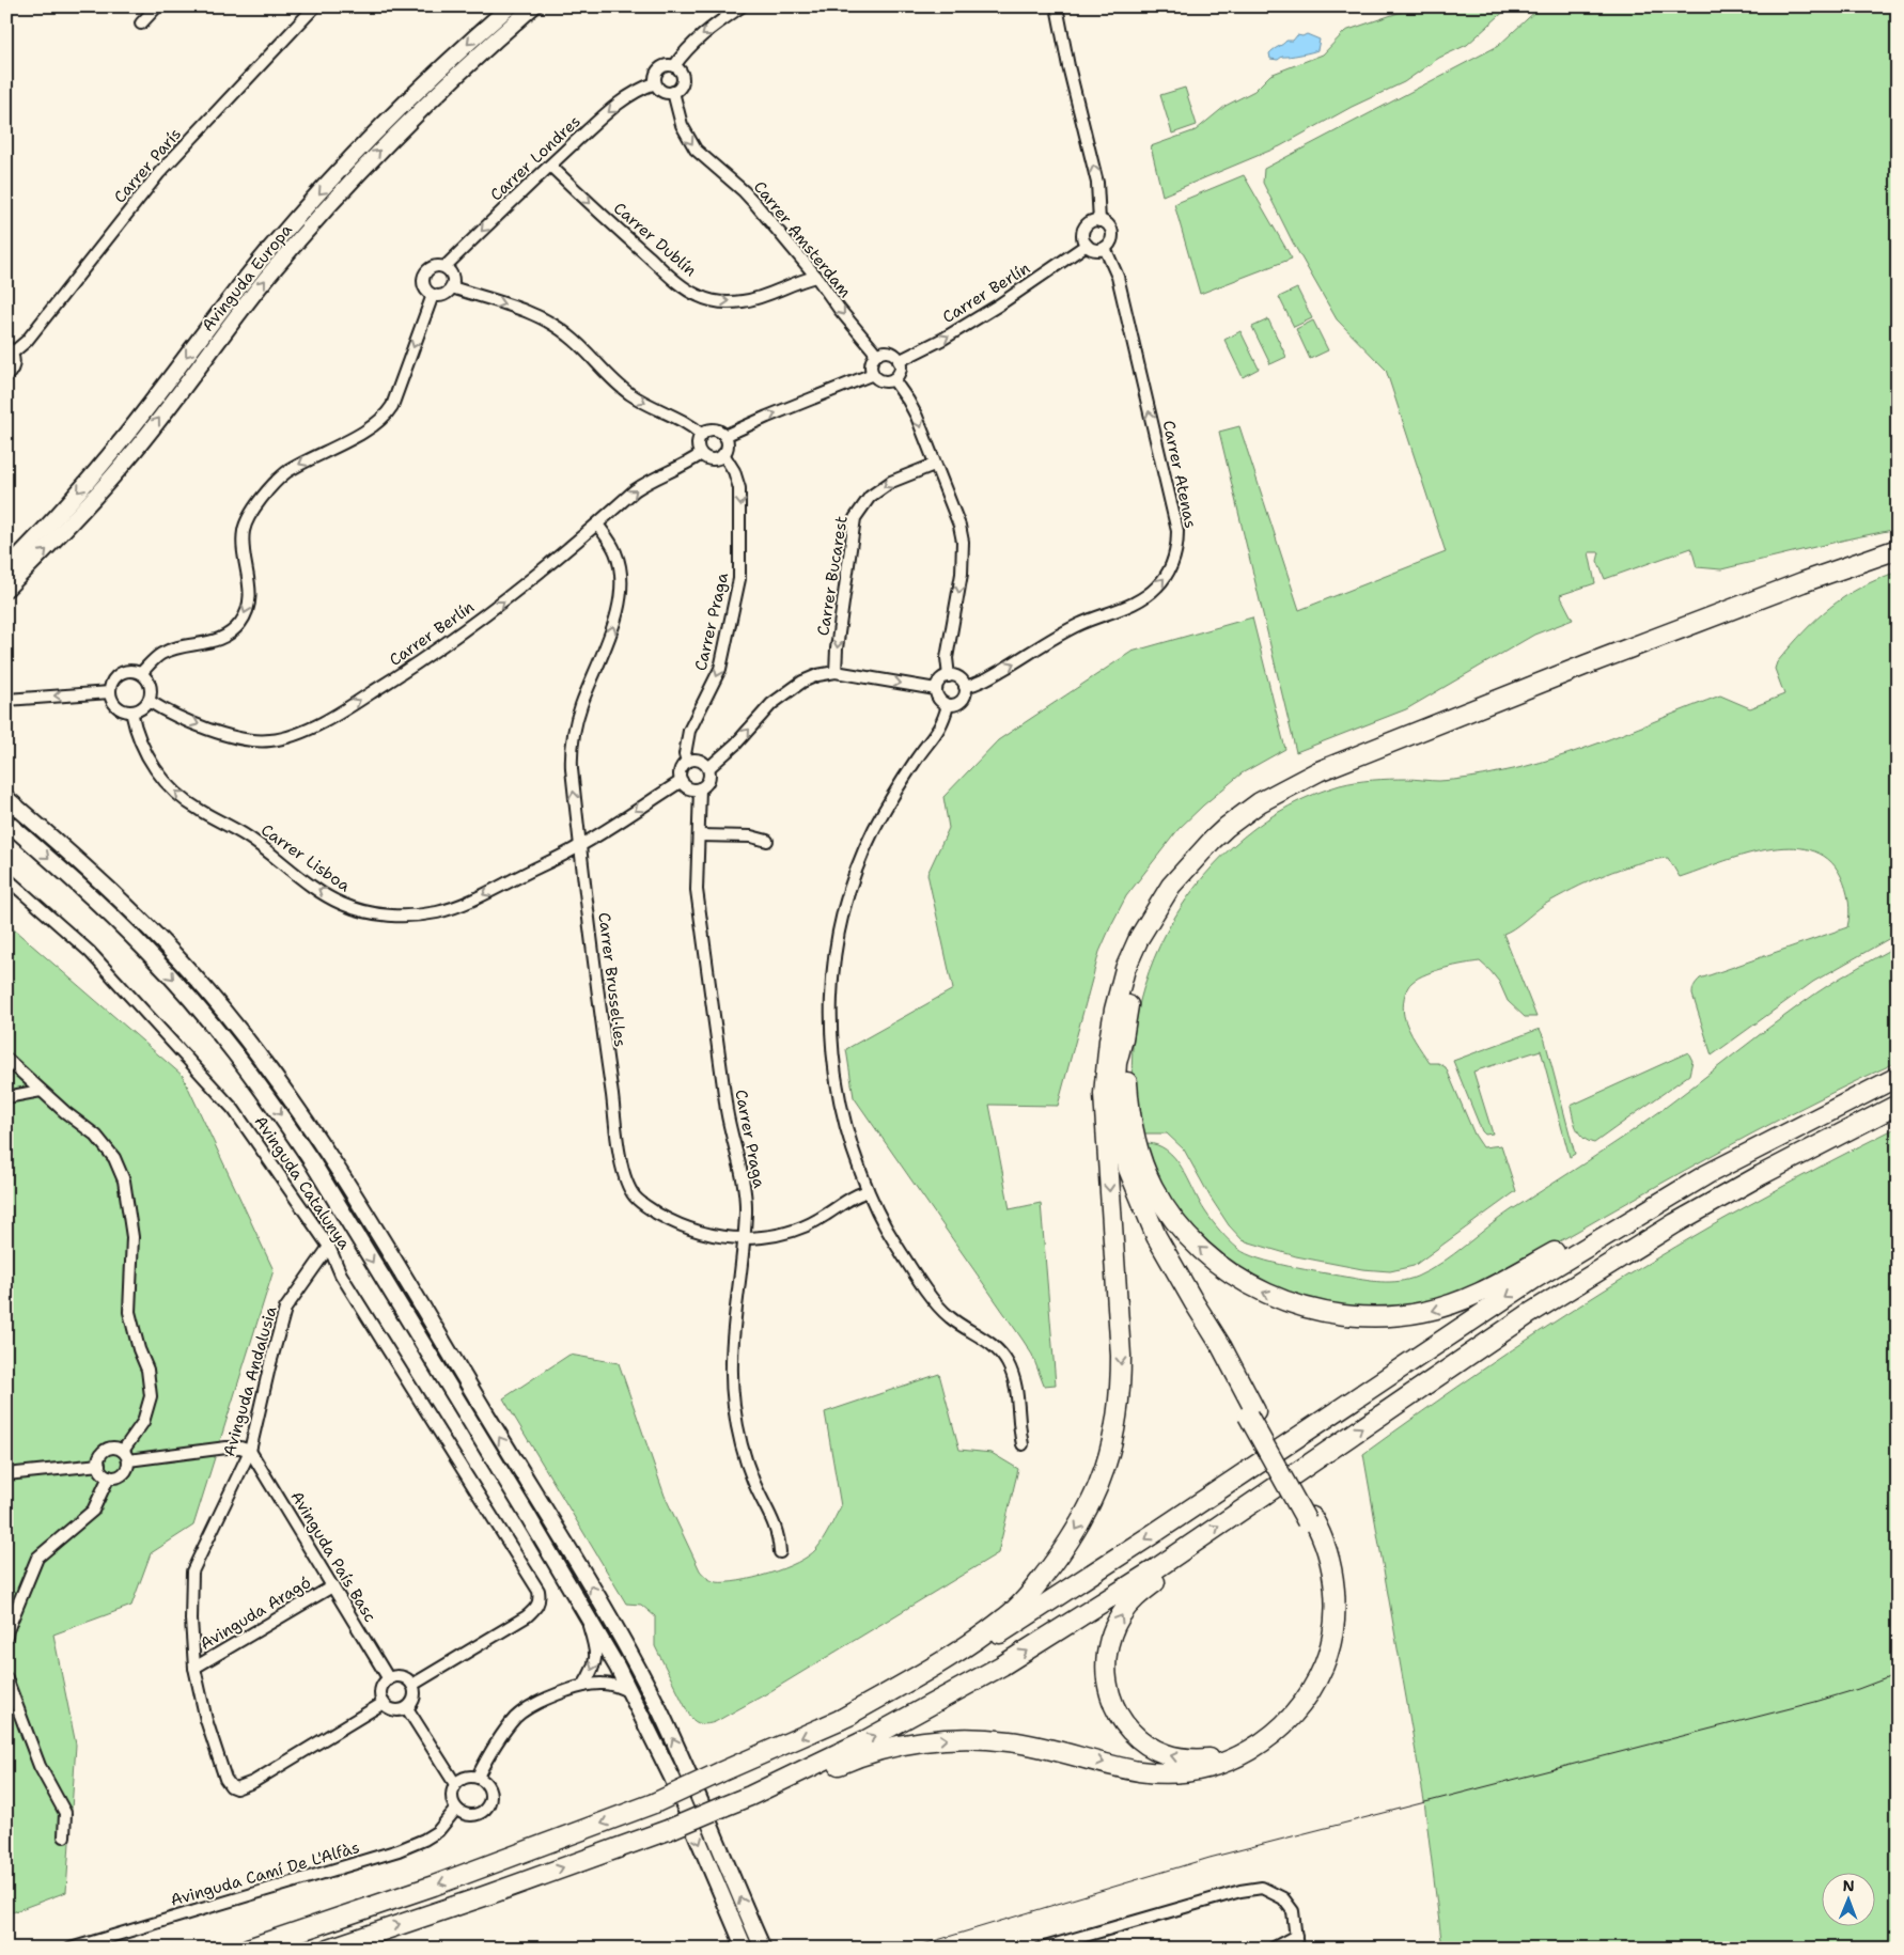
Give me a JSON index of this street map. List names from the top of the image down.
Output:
{
  "streets": {
    "main road": ["Avinguda Europa"],
    "street": [
      "Carrer Londres",
      "Carrer París",
      "Carrer Dublín",
      "Carrer Amsterdam",
      "Carrer Berlín",
      "Carrer Atenas",
      "Carrer Bucarest",
      "Carrer Praga",
      "Carrer Lisboa",
      "Carrer Brussel·les",
      "Avinguda Catalunya",
      "Avinguda Andalusia",
      "Avinguda País Basc",
      "Avinguda Aragó",
      "Avinguda Camí De L'Alfàs"
    ]
  },
  "crossings": [
    ["Carrer Londres", "Carrer Dublín"],
    ["Carrer Londres", "Carrer Amsterdam"],
    ["Carrer Dublín", "Carrer Amsterdam"],
    ["Carrer Amsterdam", "Carrer Berlín"],
    ["Carrer Berlín", "Carrer Atenas"],
    ["Carrer Berlín", "Carrer Praga"],
    ["Carrer Berlín", "Carrer Lisboa"],
    ["Carrer Berlín", "Carrer Brussel·les"],
    ["Carrer Praga", "Carrer Lisboa"],
    ["Carrer Praga", "Carrer Brussel·les"],
    ["Carrer Lisboa", "Carrer Brussel·les"],
    ["Avinguda Catalunya", "Avinguda Andalusia"],
    ["Avinguda Catalunya", "Avinguda País Basc"],
    ["Avinguda Andalusia", "Avinguda País Basc"],
    ["Avinguda Andalusia", "Avinguda Aragó"],
    ["Avinguda País Basc", "Avinguda Aragó"]
  ],
  "one_way": [
    "Carrer Londres",
    "Carrer Dublín",
    "Carrer Amsterdam",
    "Carrer Berlín",
    "Carrer Atenas",
    "Carrer Bucarest",
    "Carrer Lisboa"
  ],
  "north": "top"
}
